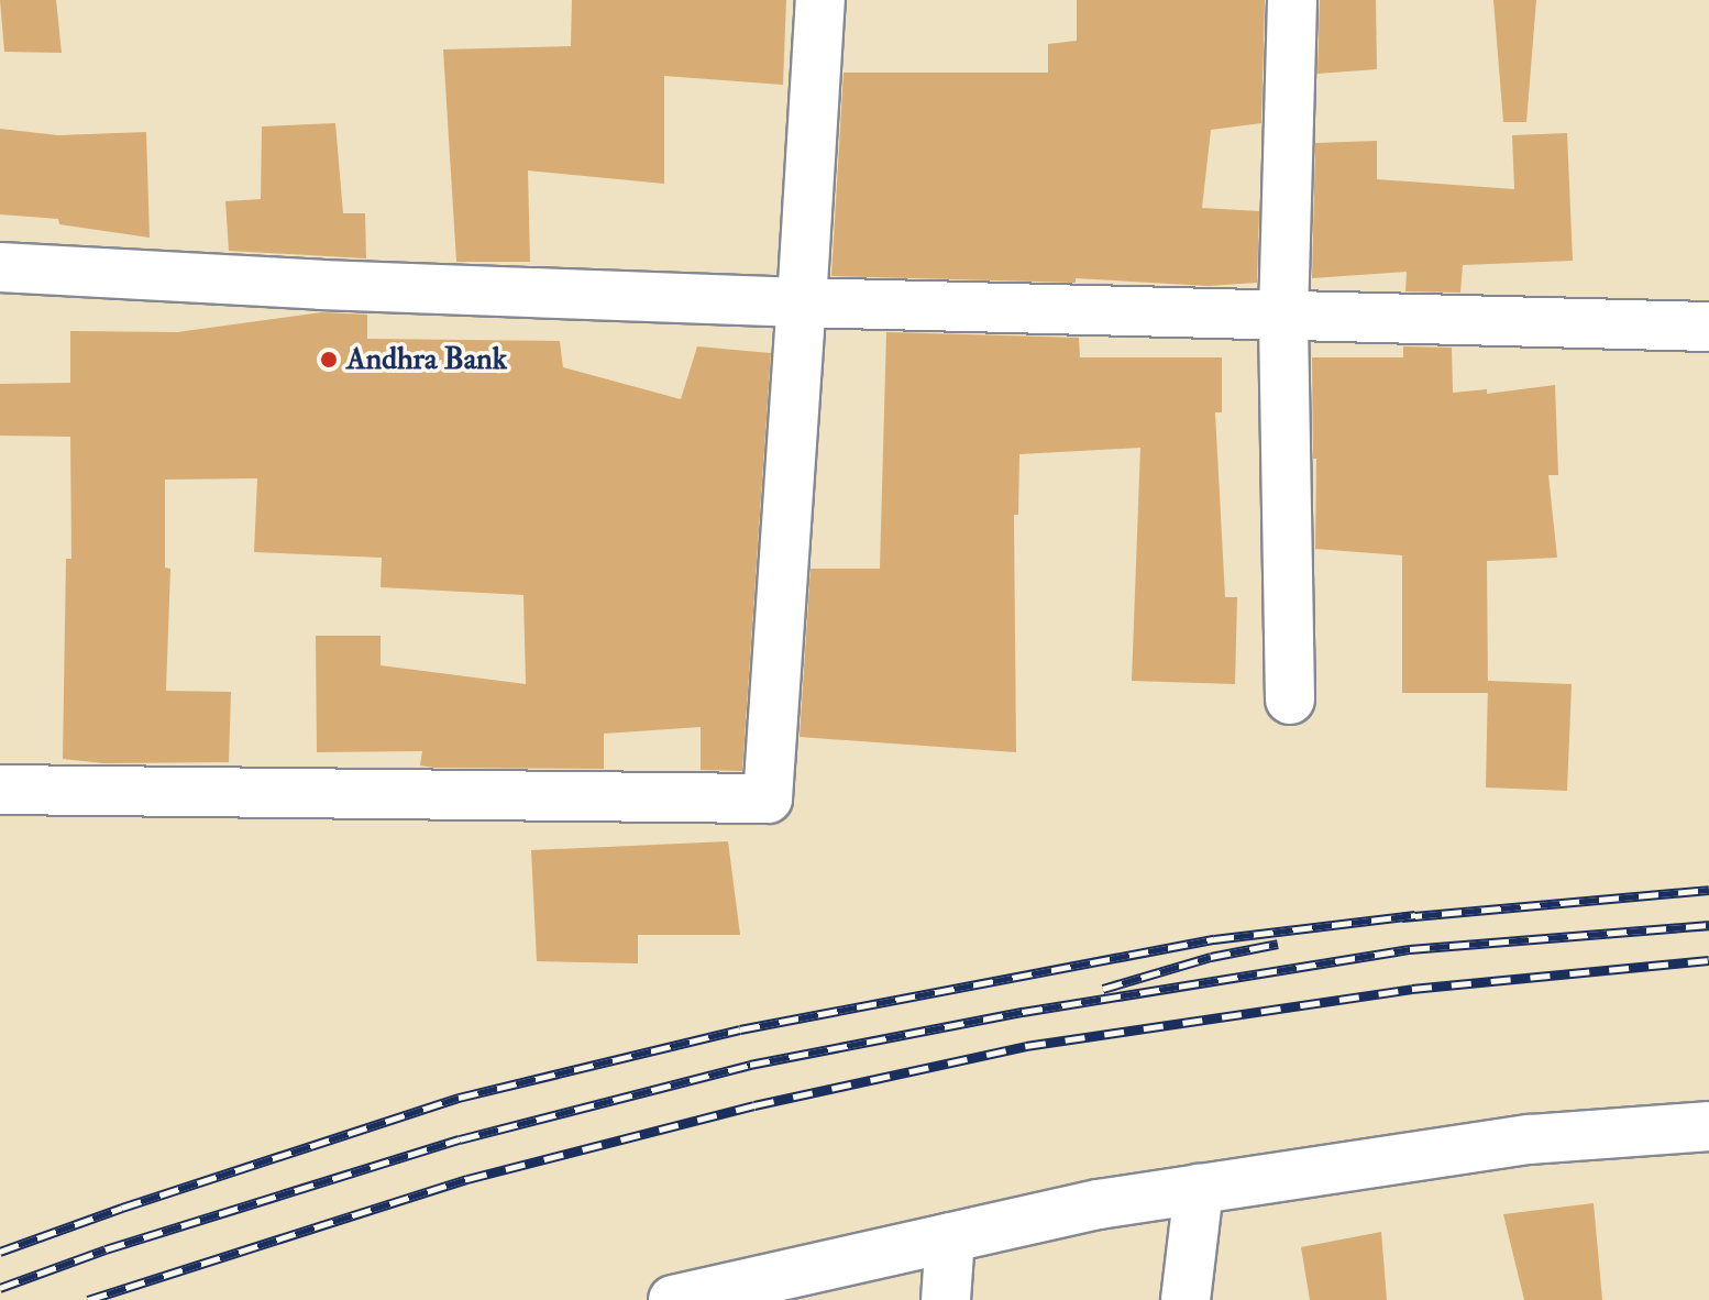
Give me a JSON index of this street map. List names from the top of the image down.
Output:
{
  "places": ["Andhra Bank"]
}
